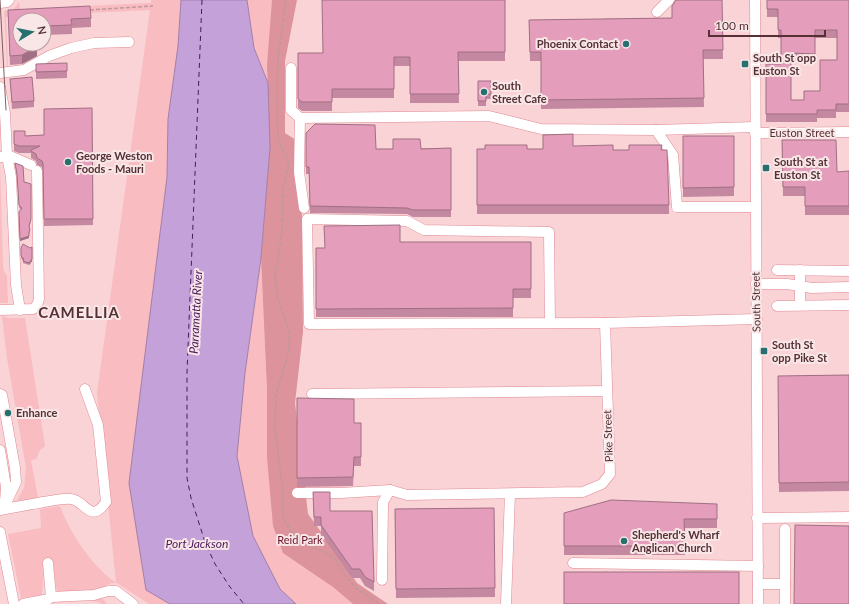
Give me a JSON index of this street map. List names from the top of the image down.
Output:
{
  "streets": {
    "street": ["Euston Street", "South Street", "Pike Street"]
  },
  "crossings": [
    ["Euston Street", "South Street"]
  ],
  "districts": ["CAMELLIA"],
  "water": ["Parramatta River", "Port Jackson"],
  "parks": ["Reid Park"],
  "places": {
    "other": [
      "Phoenix Contact",
      "South Street Cafe",
      "George Weston Foods - Mauri",
      "Enhance",
      "Shepherd's Wharf Anglican Church"
    ],
    "transit": ["South St opp Euston St", "South St at Euston St", "South St opp Pike St"]
  },
  "scale_bar": "100 m",
  "north": "right"
}
